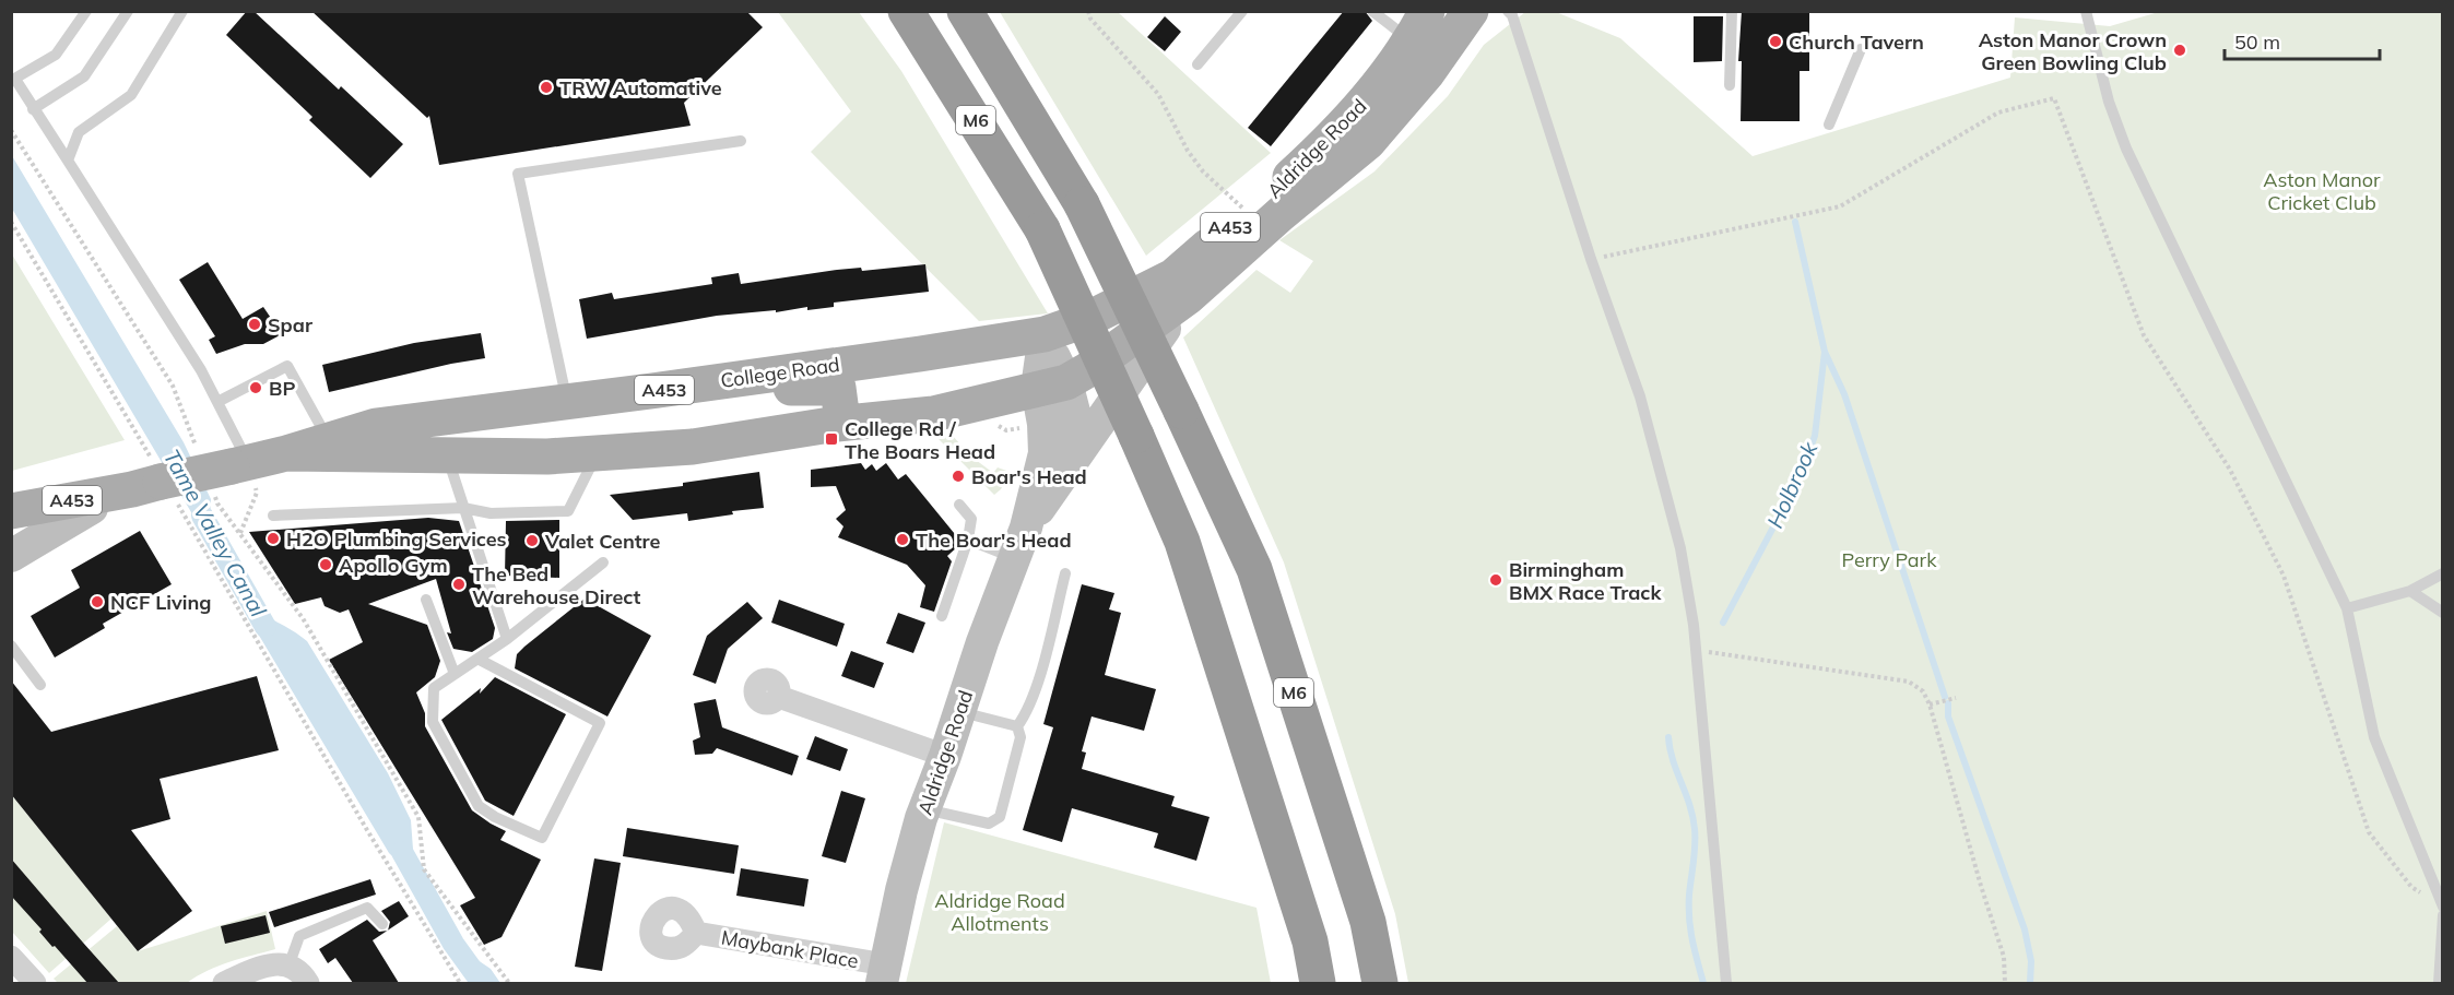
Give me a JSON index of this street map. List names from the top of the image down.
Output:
{
  "streets": {
    "highway": ["M6"],
    "main road": ["Aldridge Road", "A453", "College Road"],
    "street": ["Maybank Place"]
  },
  "crossings": [
    ["Aldridge Road", "College Road"],
    ["Aldridge Road", "Maybank Place"],
    ["A453", "College Road"]
  ],
  "water": ["Holbrook", "Tame Valley Canal"],
  "parks": ["Aston Manor Cricket Club", "Perry Park", "Aldridge Road Allotments"],
  "places": {
    "other": [
      "Church Tavern",
      "Aston Manor Crown Green Bowling Club",
      "TRW Automative",
      "Spar",
      "BP",
      "Boar's Head",
      "H2O Plumbing Services",
      "The Boar's Head",
      "Valet Centre",
      "Apollo Gym",
      "Birmingham BMX Race Track",
      "The Bed Warehouse Direct",
      "NCF Living"
    ],
    "transit": ["College Rd / The Boars Head"]
  },
  "scale_bar": "50 m"
}
